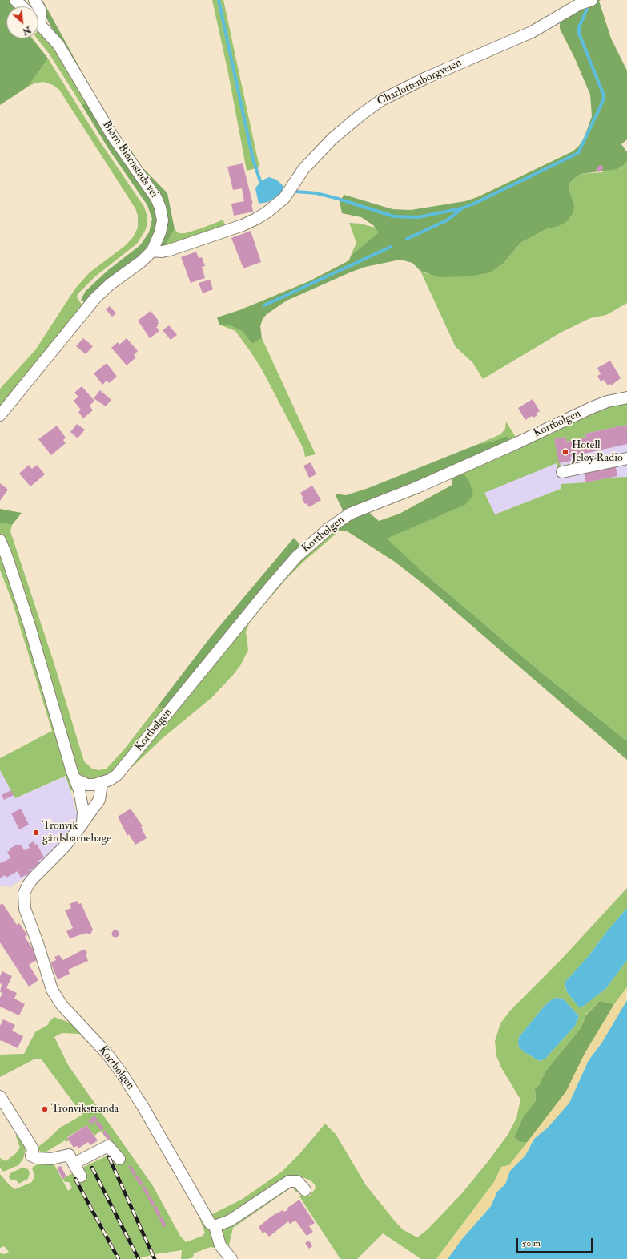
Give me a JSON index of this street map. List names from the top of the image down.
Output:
{
  "streets": {
    "street": ["Charlottenborgveien", "Biørn Biørnstads vei", "Kortbølgen"]
  },
  "crossings": [
    ["Charlottenborgveien", "Biørn Biørnstads vei"]
  ],
  "places": ["Hotell Jeløy Radio", "Tronvik gårdsbarnehage", "Tronvikstranda"],
  "scale_bar": "50 m",
  "north": "bottom right"
}
